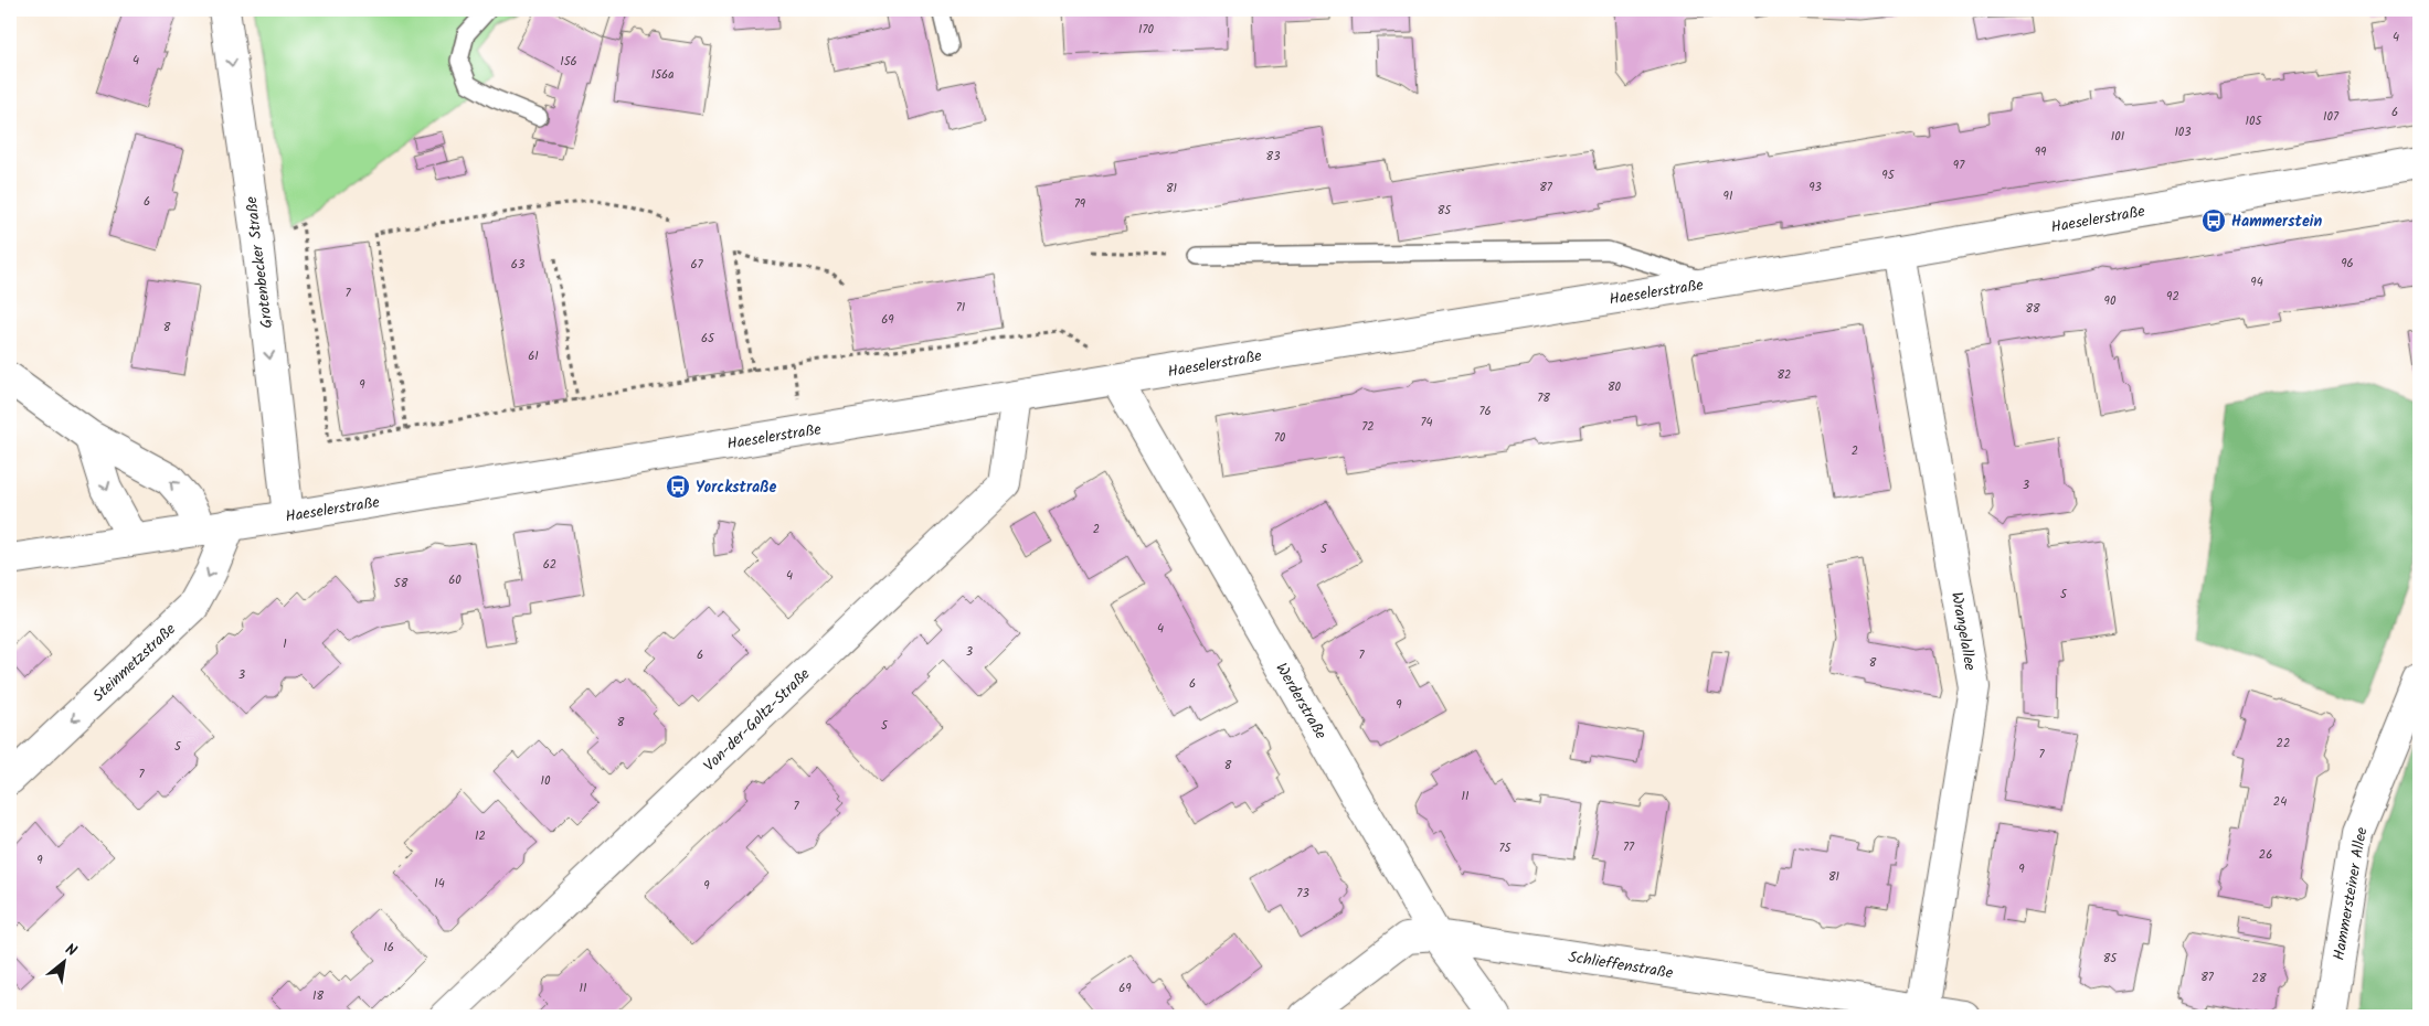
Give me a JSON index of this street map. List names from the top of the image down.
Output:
{
  "streets": {
    "street": [
      "Haeselerstraße",
      "Grotenbecker Straße",
      "Wrangelallee",
      "Steinmetzstraße",
      "Werderstraße",
      "Von-der-Goltz-Straße",
      "Hammersteiner Allee",
      "Schlieffenstraße"
    ]
  },
  "crossings": [
    ["Haeselerstraße", "Grotenbecker Straße"],
    ["Haeselerstraße", "Wrangelallee"],
    ["Haeselerstraße", "Steinmetzstraße"],
    ["Haeselerstraße", "Werderstraße"],
    ["Haeselerstraße", "Von-der-Goltz-Straße"],
    ["Wrangelallee", "Schlieffenstraße"],
    ["Werderstraße", "Schlieffenstraße"]
  ],
  "one_way": ["Grotenbecker Straße", "Steinmetzstraße"],
  "places": {
    "bus stop": ["Hammerstein", "Yorckstraße"]
  },
  "house_numbers": [
    "170",
    "4",
    "4",
    "156",
    "156a",
    "6",
    "107",
    "105",
    "103",
    "101",
    "99",
    "83",
    "97",
    "95",
    "87",
    "93",
    "81",
    "91",
    "6",
    "79",
    "85",
    "96",
    "63",
    "67",
    "94",
    "7",
    "92",
    "90",
    "71",
    "88",
    "69",
    "8",
    "65",
    "61",
    "82",
    "9",
    "80",
    "78",
    "76",
    "74",
    "72",
    "70",
    "2",
    "3",
    "2",
    "5",
    "62",
    "4",
    "60",
    "58",
    "5",
    "4",
    "1",
    "3",
    "6",
    "7",
    "8",
    "3",
    "6",
    "9",
    "8",
    "5",
    "22",
    "5",
    "7",
    "8",
    "7",
    "10",
    "11",
    "24",
    "7",
    "12",
    "77",
    "75",
    "26",
    "9",
    "9",
    "81",
    "14",
    "9",
    "73",
    "16",
    "85",
    "87",
    "28",
    "11",
    "69",
    "18"
  ],
  "north": "top right"
}
